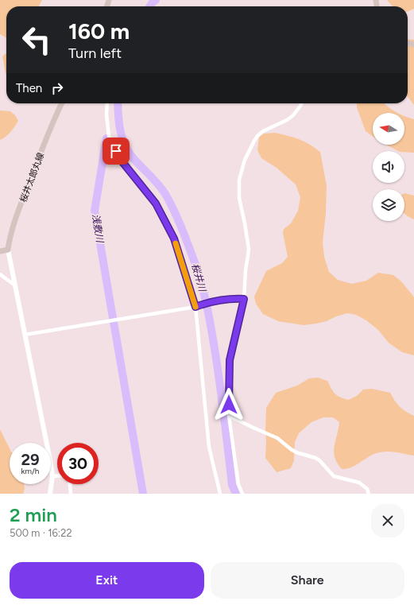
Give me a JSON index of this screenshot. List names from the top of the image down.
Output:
{
  "streets": {
    "main road": ["桜井太郎丸線"]
  },
  "water": ["浅敷川", "桜井川"],
  "north": "left",
  "page": {
    "turn": ["160 m", "Turn left"],
    "then": "Then",
    "speed": "29 km/h",
    "limit": "30",
    "heading": ["2 min", "500 m · 16:22"],
    "buttons": ["Exit", "Share"]
  }
}
